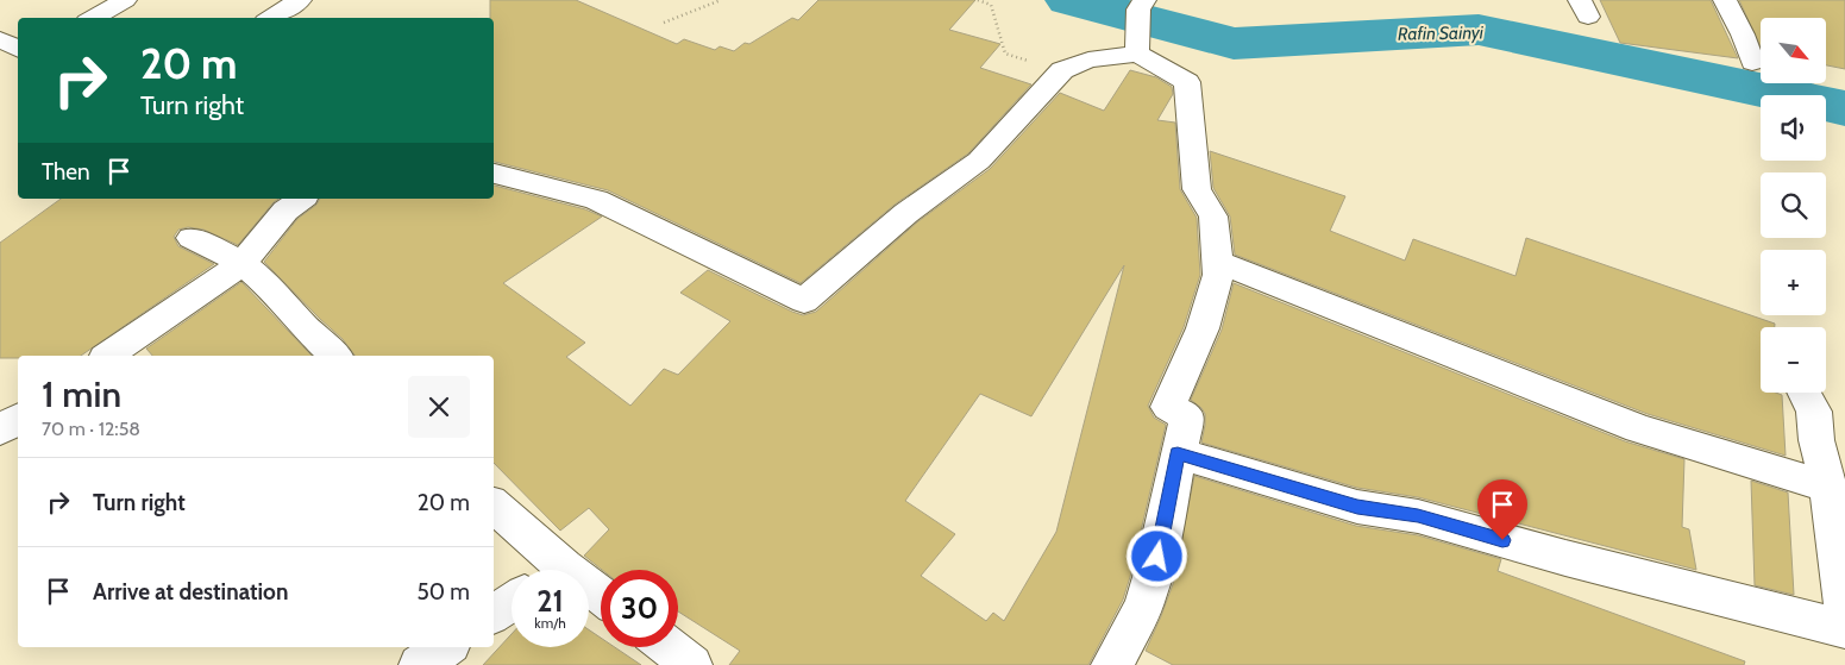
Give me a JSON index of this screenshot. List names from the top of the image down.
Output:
{
  "water": ["Rafin Sainyi"],
  "north": "bottom right",
  "page": {
    "map_buttons": ["+", "−"],
    "turn": ["20 m", "Turn right"],
    "then": "Then",
    "heading": ["1 min", "70 m · 12:58"],
    "list": [
      {
        "name": "Turn right",
        "value": "20 m"
      },
      {
        "name": "Arrive at destination",
        "value": "50 m"
      }
    ],
    "speed": "21 km/h",
    "limit": "30"
  }
}
